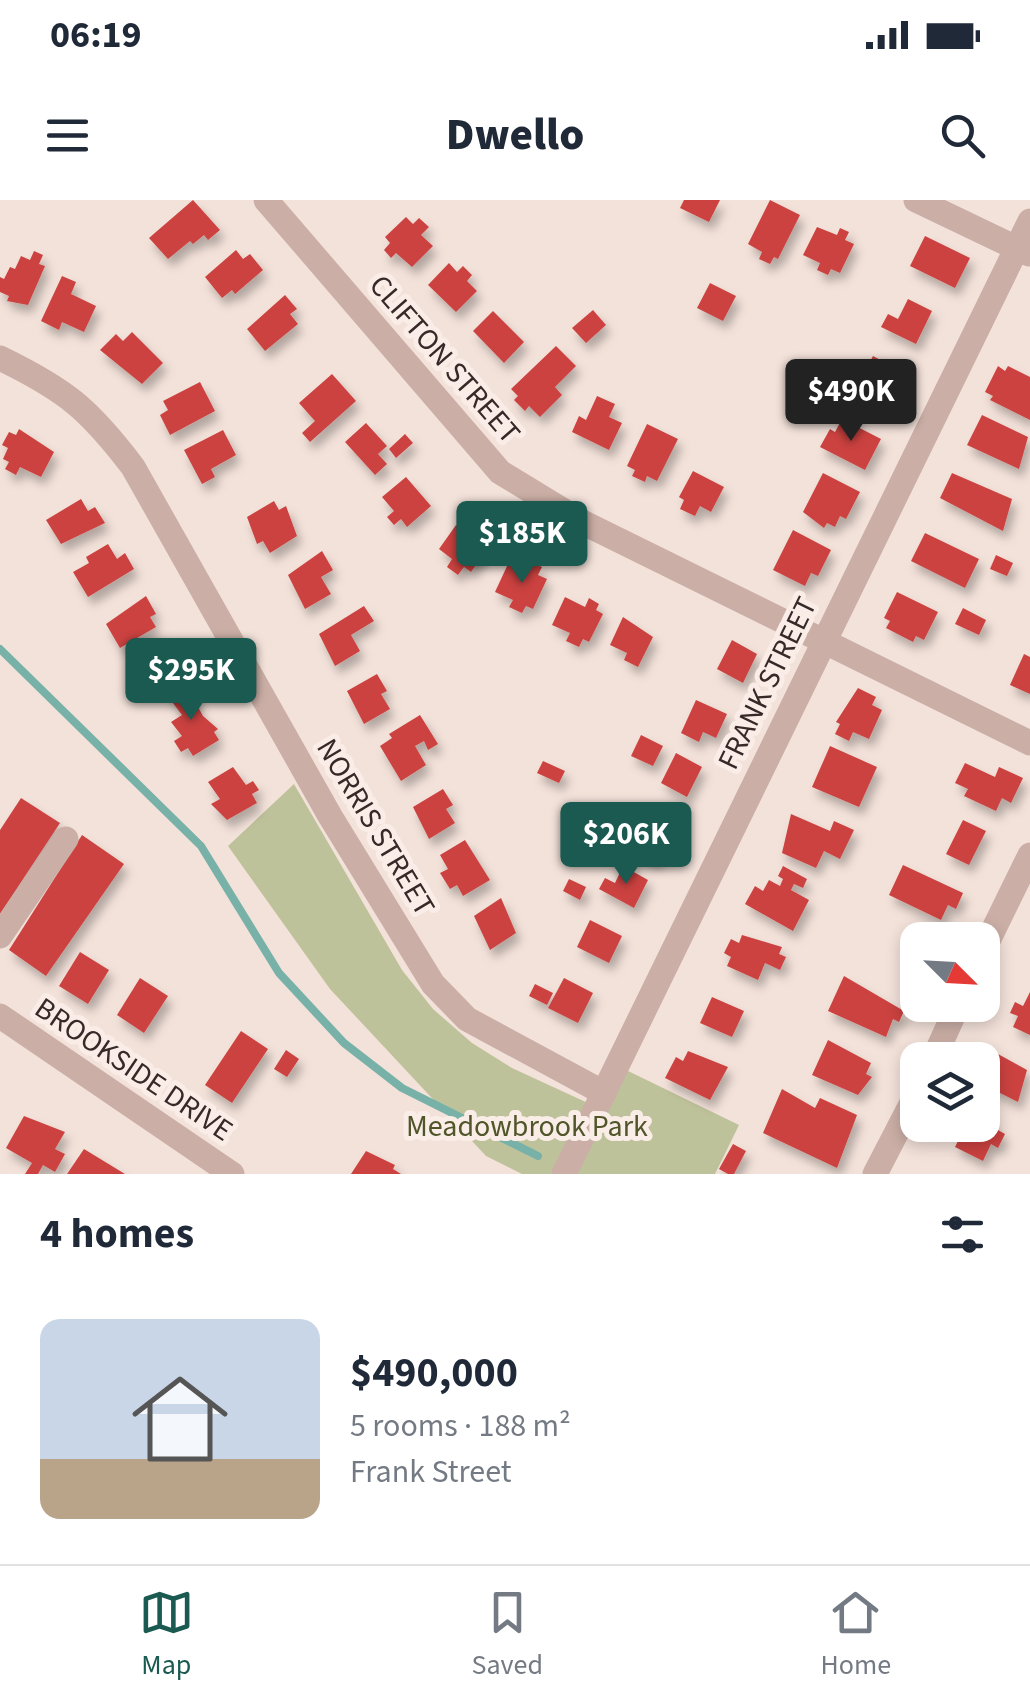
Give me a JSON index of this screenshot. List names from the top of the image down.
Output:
{
  "streets": {
    "street": [
      "CLIFTON STREET",
      "FRANK STREET",
      "NORRIS STREET",
      "BROOKSIDE DRIVE"
    ]
  },
  "crossings": [
    ["CLIFTON STREET", "FRANK STREET"],
    ["FRANK STREET", "NORRIS STREET"]
  ],
  "parks": ["Meadowbrook Park"],
  "north": "bottom right",
  "page": {
    "status": "06:19",
    "header": "Dwello",
    "price": [
      "$490K",
      "$185K",
      "$295K",
      "$206K"
    ],
    "heading": "4 homes",
    "list": [
      {
        "name": "$490,000",
        "note": "5 rooms · 188 m² · Frank Street"
      }
    ],
    "tabs": ["Map", "Saved", "Home"]
  }
}
